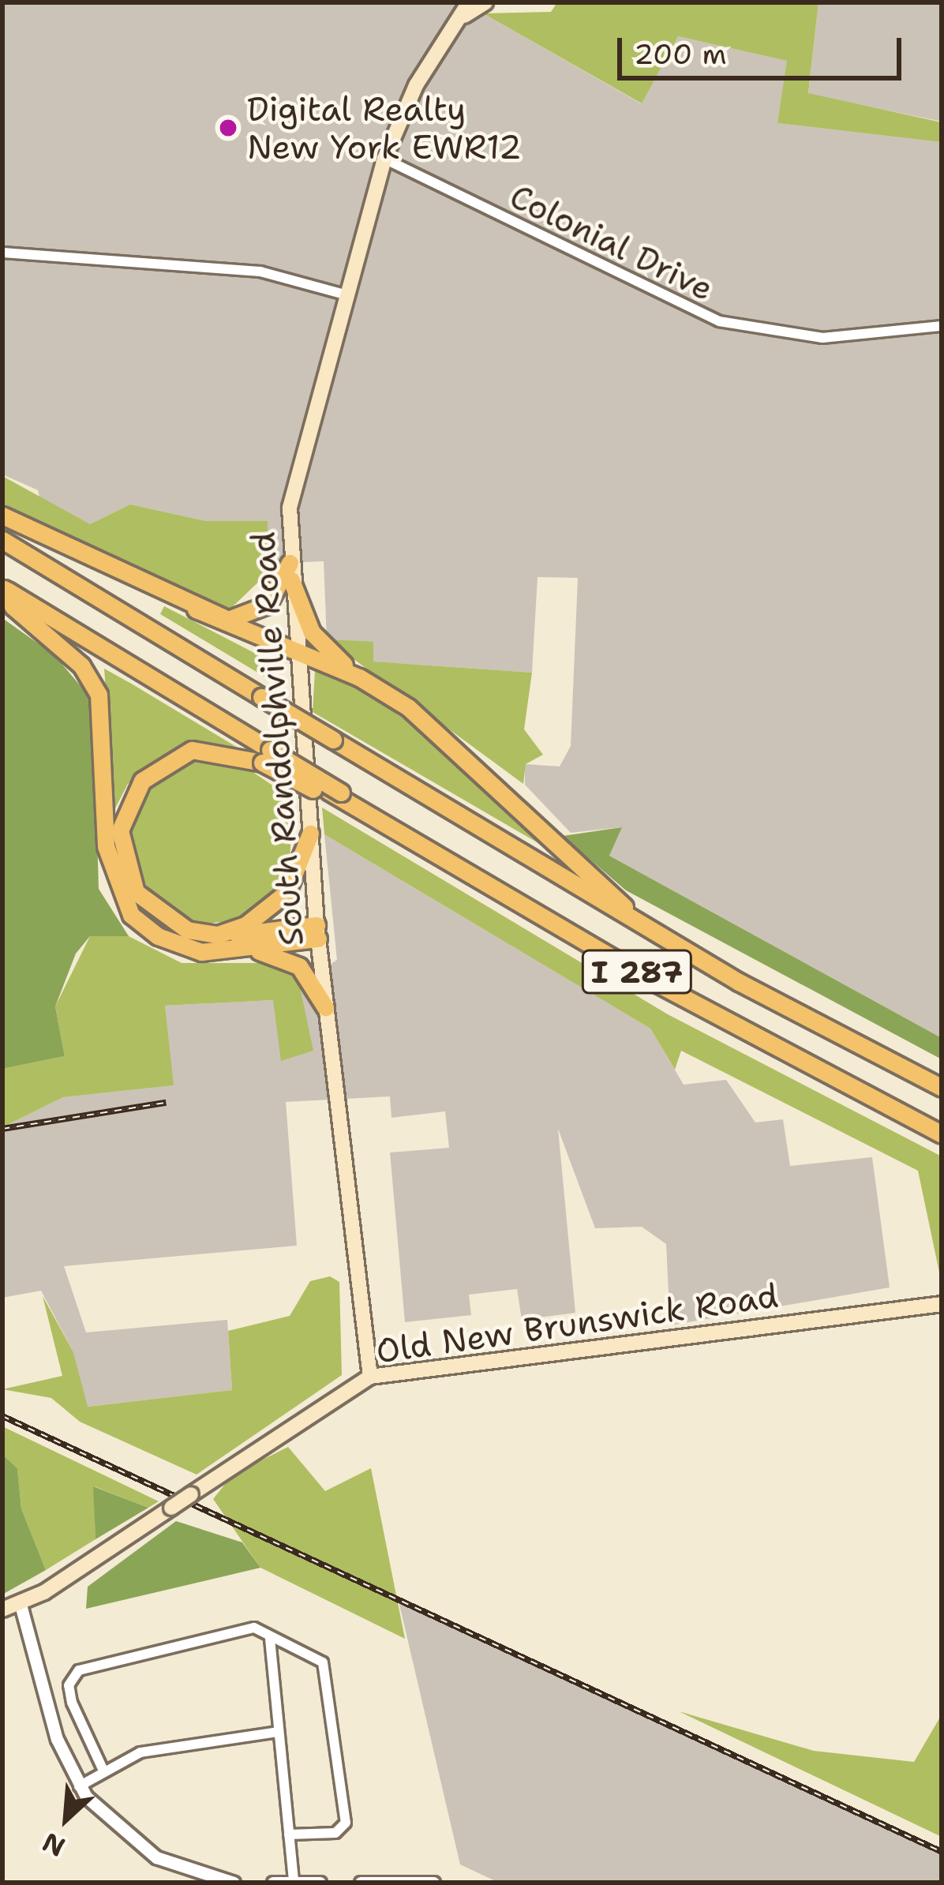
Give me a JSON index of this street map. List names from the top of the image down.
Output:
{
  "streets": {
    "highway": ["I 287"],
    "main road": ["South Randolphville Road", "Old New Brunswick Road"],
    "street": ["Colonial Drive"]
  },
  "crossings": [
    ["Colonial Drive", "South Randolphville Road"],
    ["South Randolphville Road", "Old New Brunswick Road"]
  ],
  "places": ["Digital Realty New York EWR12"],
  "scale_bar": "200 m",
  "north": "bottom left"
}
